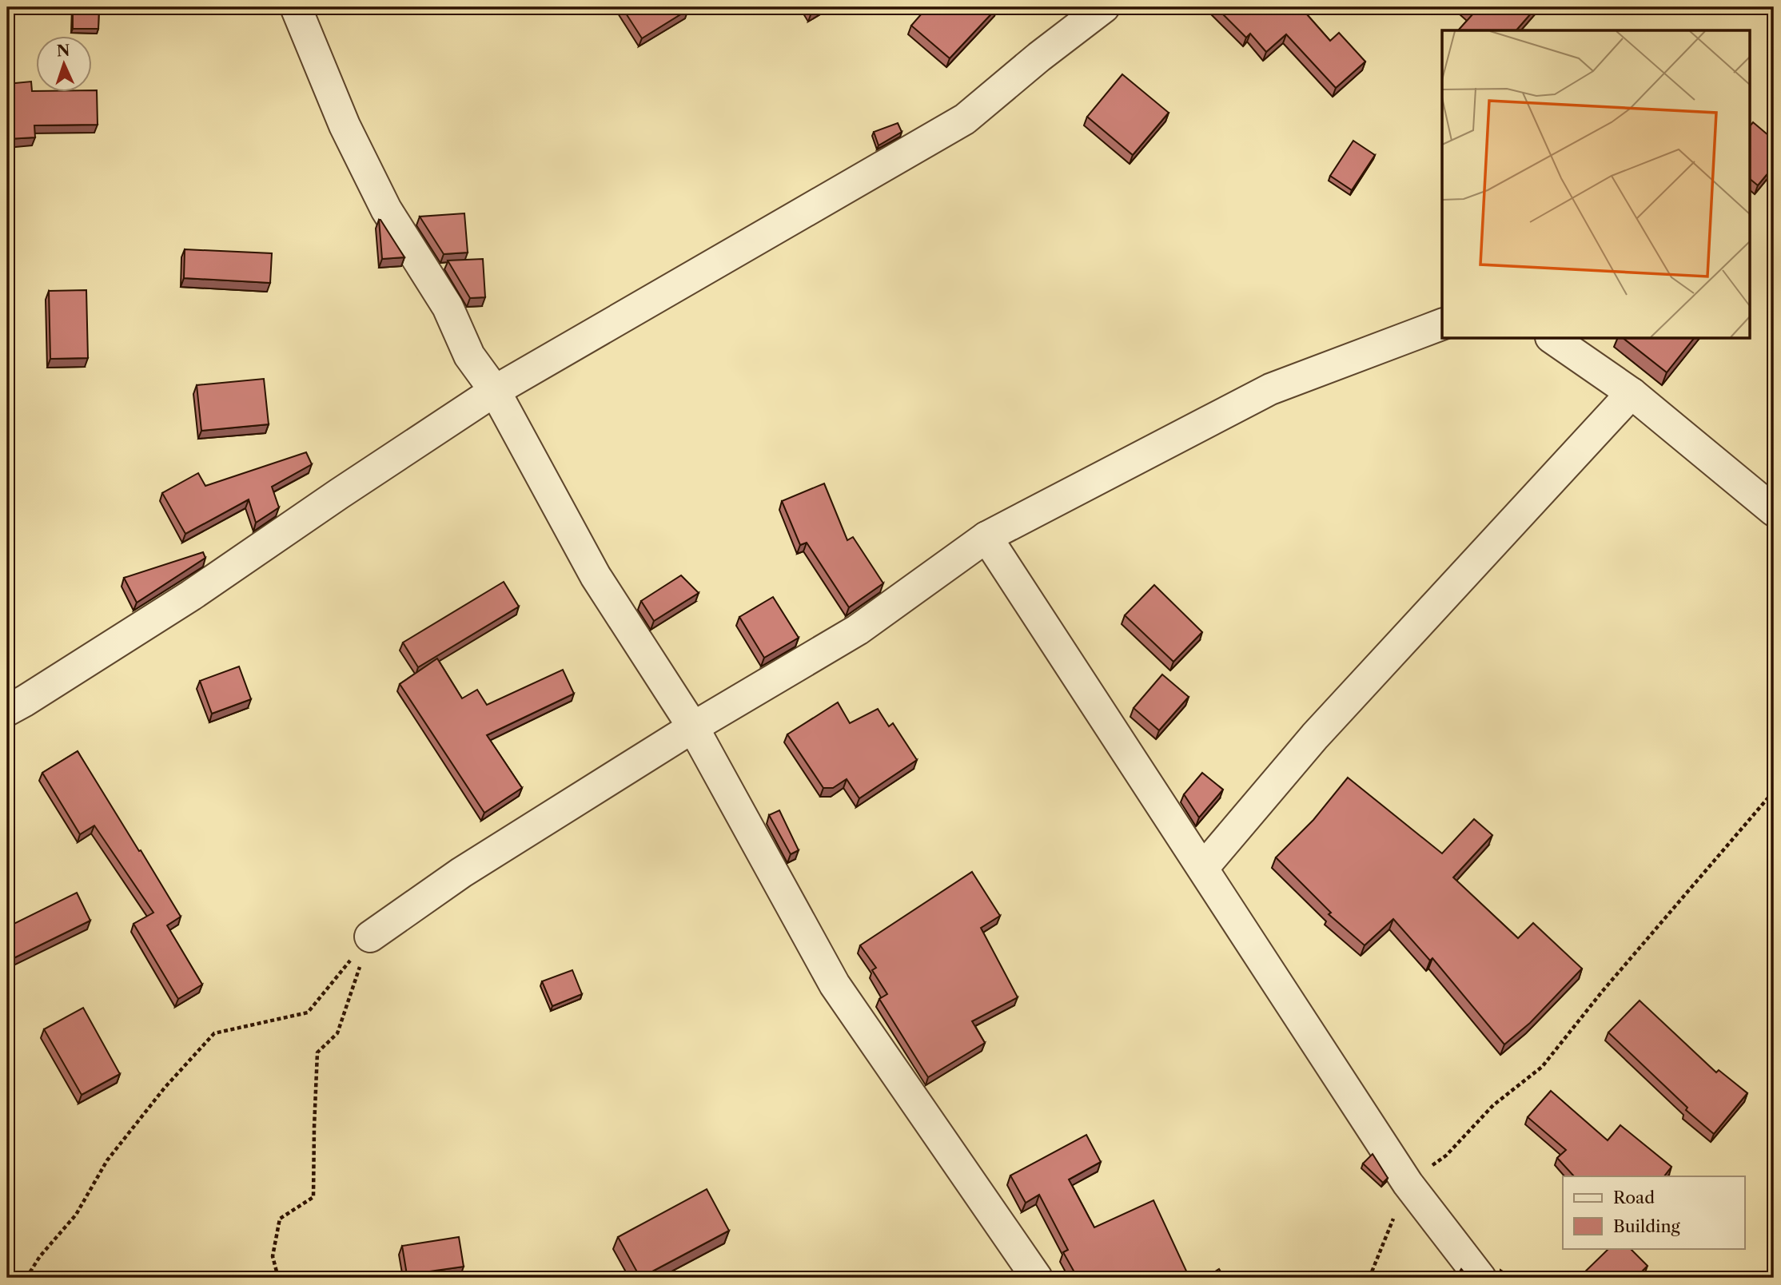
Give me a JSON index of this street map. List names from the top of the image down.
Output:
{
  "legend": ["Road", "Building"],
  "north": "top"
}
